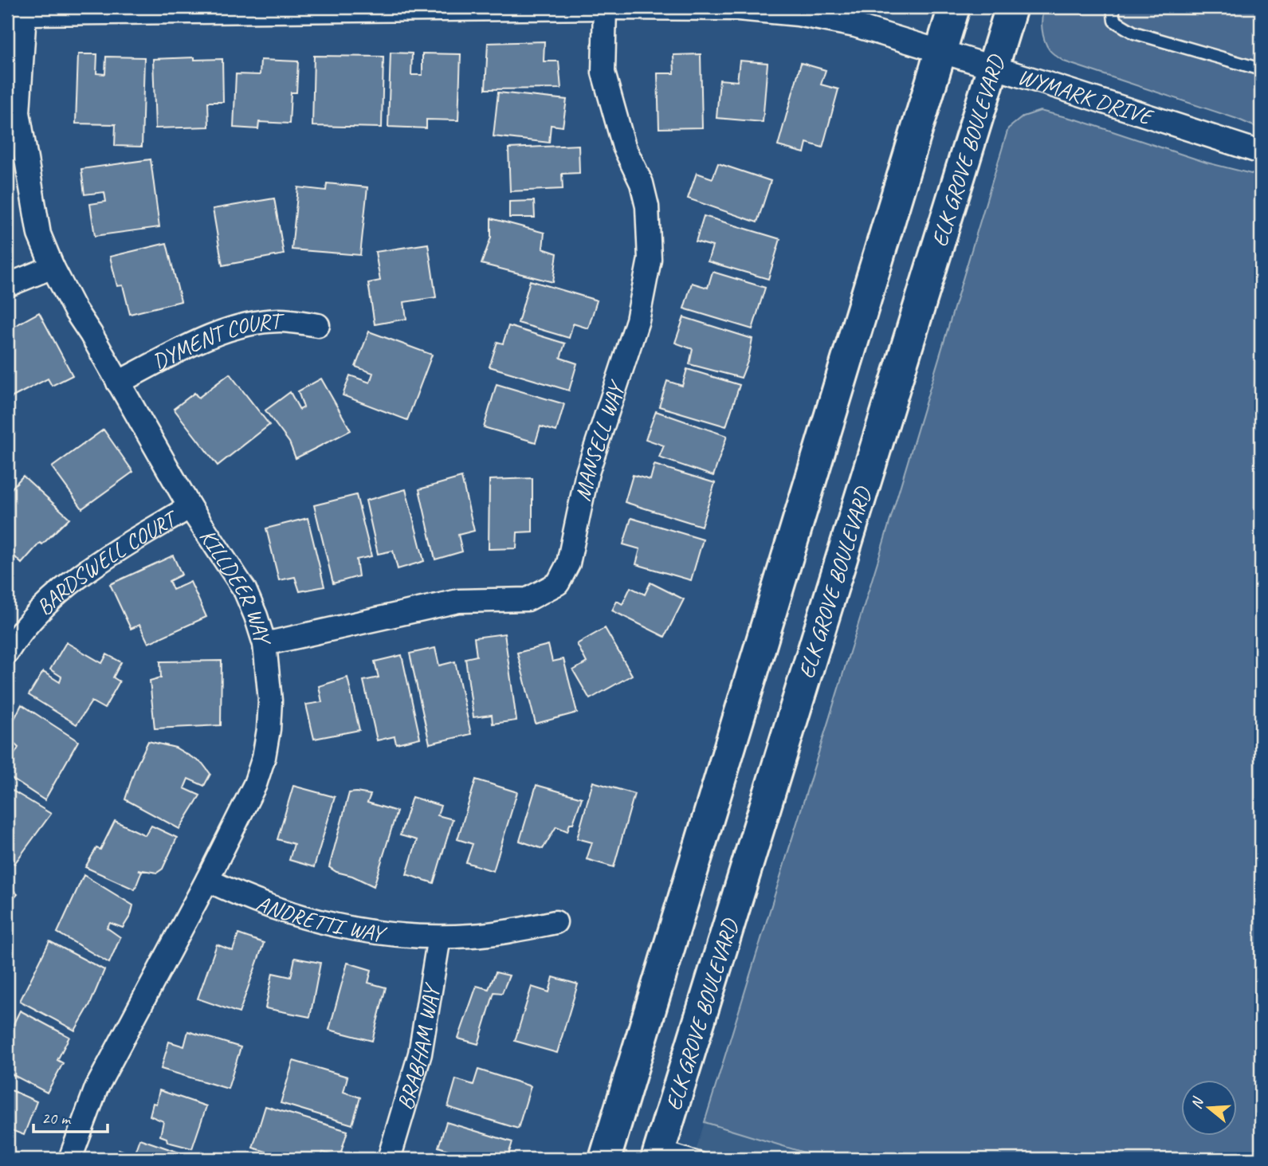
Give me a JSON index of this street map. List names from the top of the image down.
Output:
{
  "streets": {
    "main road": ["ELK GROVE BOULEVARD"],
    "street": [
      "WYMARK DRIVE",
      "DYMENT COURT",
      "MANSELL WAY",
      "BARDSWELL COURT",
      "KILLDEER WAY",
      "ANDRETTI WAY",
      "BRABHAM WAY"
    ]
  },
  "crossings": [
    ["WYMARK DRIVE", "ELK GROVE BOULEVARD"],
    ["WYMARK DRIVE", "MANSELL WAY"],
    ["WYMARK DRIVE", "KILLDEER WAY"],
    ["DYMENT COURT", "KILLDEER WAY"],
    ["MANSELL WAY", "KILLDEER WAY"],
    ["BARDSWELL COURT", "KILLDEER WAY"],
    ["KILLDEER WAY", "ANDRETTI WAY"],
    ["ANDRETTI WAY", "BRABHAM WAY"]
  ],
  "scale_bar": "20 m",
  "north": "left"
}
